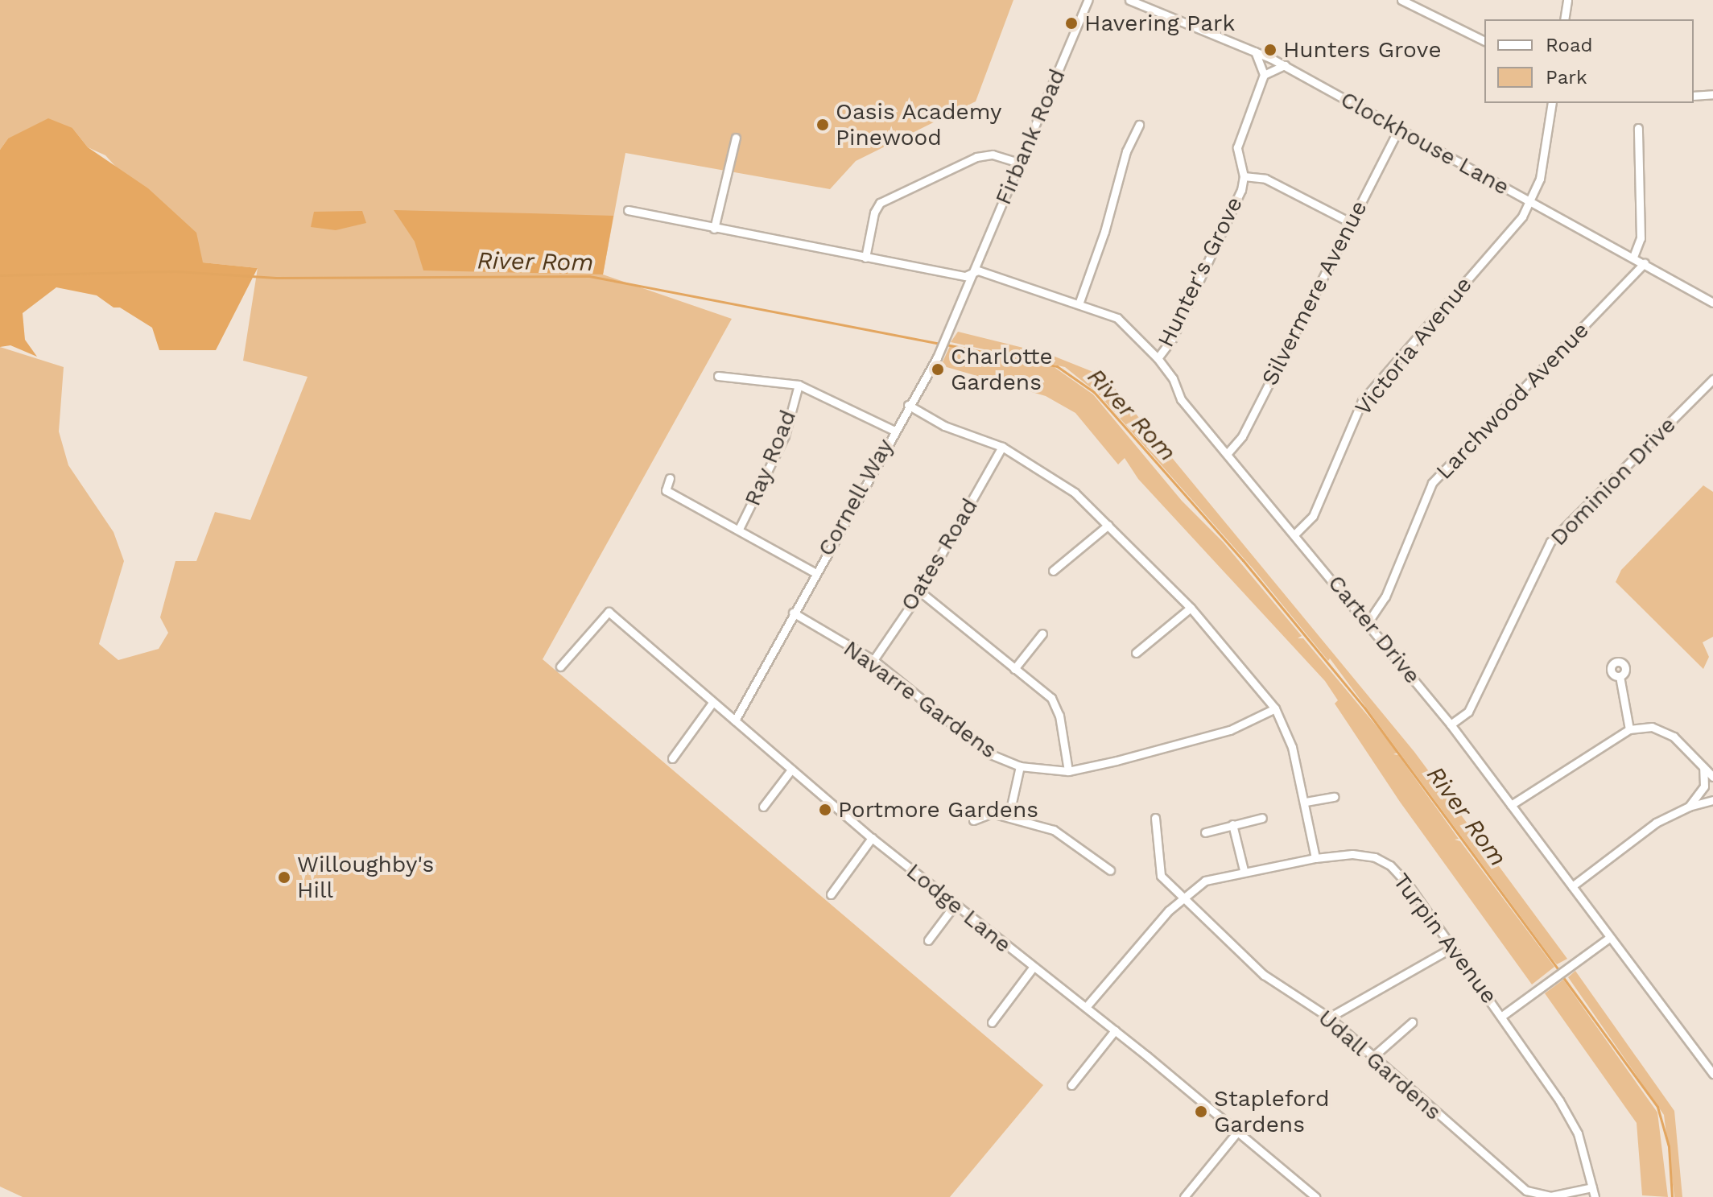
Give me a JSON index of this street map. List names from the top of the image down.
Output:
{
  "streets": {
    "street": [
      "Firbank Road",
      "Clockhouse Lane",
      "Hunter's Grove",
      "Silvermere Avenue",
      "Victoria Avenue",
      "Larchwood Avenue",
      "Ray Road",
      "Dominion Drive",
      "Cornell Way",
      "Oates Road",
      "Carter Drive",
      "Navarre Gardens",
      "Lodge Lane",
      "Turpin Avenue",
      "Udall Gardens"
    ]
  },
  "crossings": [
    ["Firbank Road", "Cornell Way"],
    ["Firbank Road", "Carter Drive"],
    ["Clockhouse Lane", "Silvermere Avenue"],
    ["Clockhouse Lane", "Victoria Avenue"],
    ["Clockhouse Lane", "Larchwood Avenue"],
    ["Hunter's Grove", "Carter Drive"],
    ["Silvermere Avenue", "Carter Drive"],
    ["Victoria Avenue", "Carter Drive"],
    ["Larchwood Avenue", "Carter Drive"],
    ["Dominion Drive", "Carter Drive"],
    ["Cornell Way", "Carter Drive"],
    ["Cornell Way", "Navarre Gardens"],
    ["Cornell Way", "Lodge Lane"],
    ["Oates Road", "Navarre Gardens"],
    ["Lodge Lane", "Turpin Avenue"],
    ["Turpin Avenue", "Udall Gardens"]
  ],
  "water": ["River Rom"],
  "places": [
    "Havering Park",
    "Hunters Grove",
    "Oasis Academy Pinewood",
    "Charlotte Gardens",
    "Portmore Gardens",
    "Willoughby's Hill",
    "Stapleford Gardens"
  ],
  "legend": ["Road", "Park"]
}
